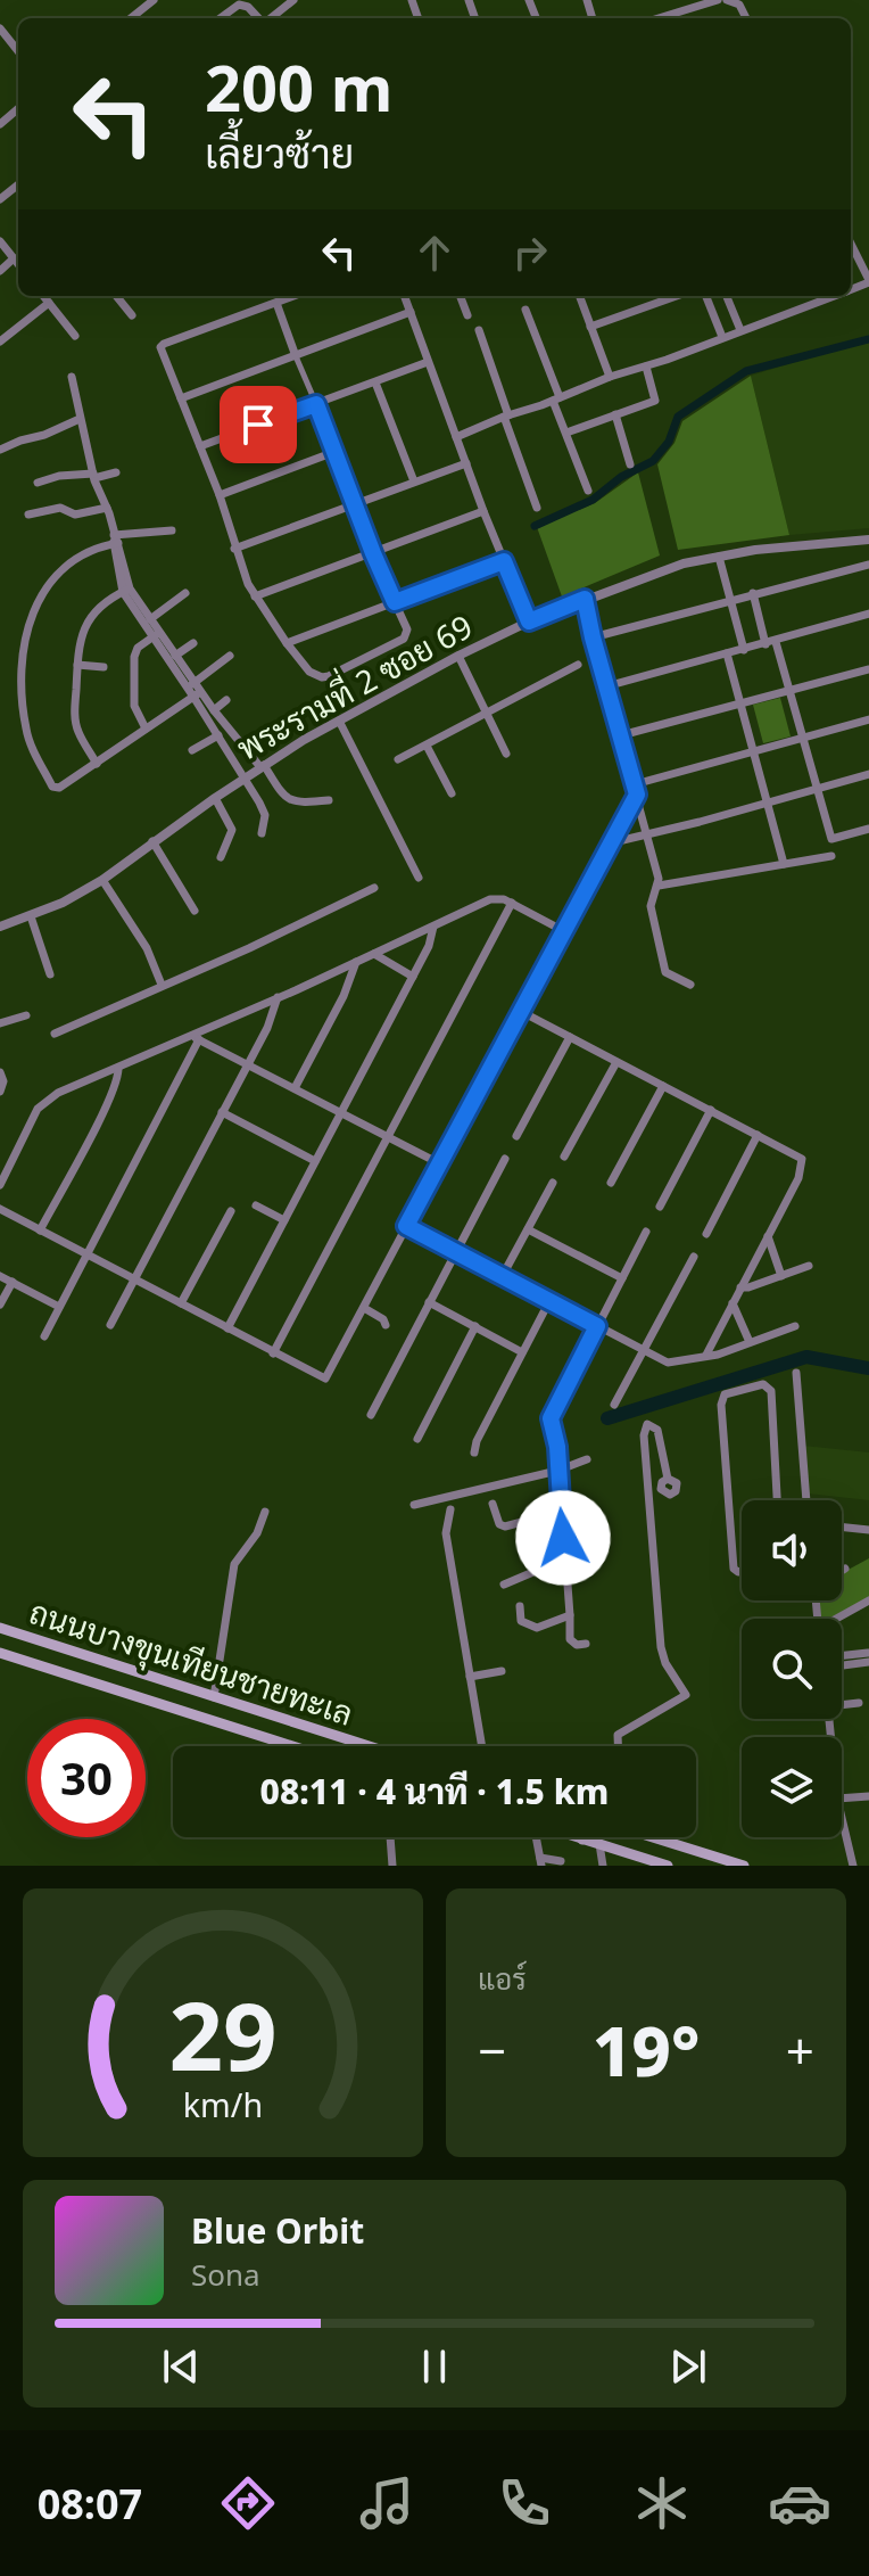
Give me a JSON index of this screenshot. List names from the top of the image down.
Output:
{
  "streets": {
    "main road": ["ถนนบางขุนเทียนชายทะเล"],
    "street": ["พระรามที่ 2 ซอย 69"]
  },
  "page": {
    "turn": ["200 m", "เลี้ยวซ้าย"],
    "limit": "30",
    "trip": "08:11 · 4 นาที · 1.5 km",
    "tile": "แอร์",
    "heat": ["−", "19°", "+"],
    "song": ["Blue Orbit", "Sona"],
    "tabs": "08:07",
    "gauge": ["29", "km/h"]
  }
}
